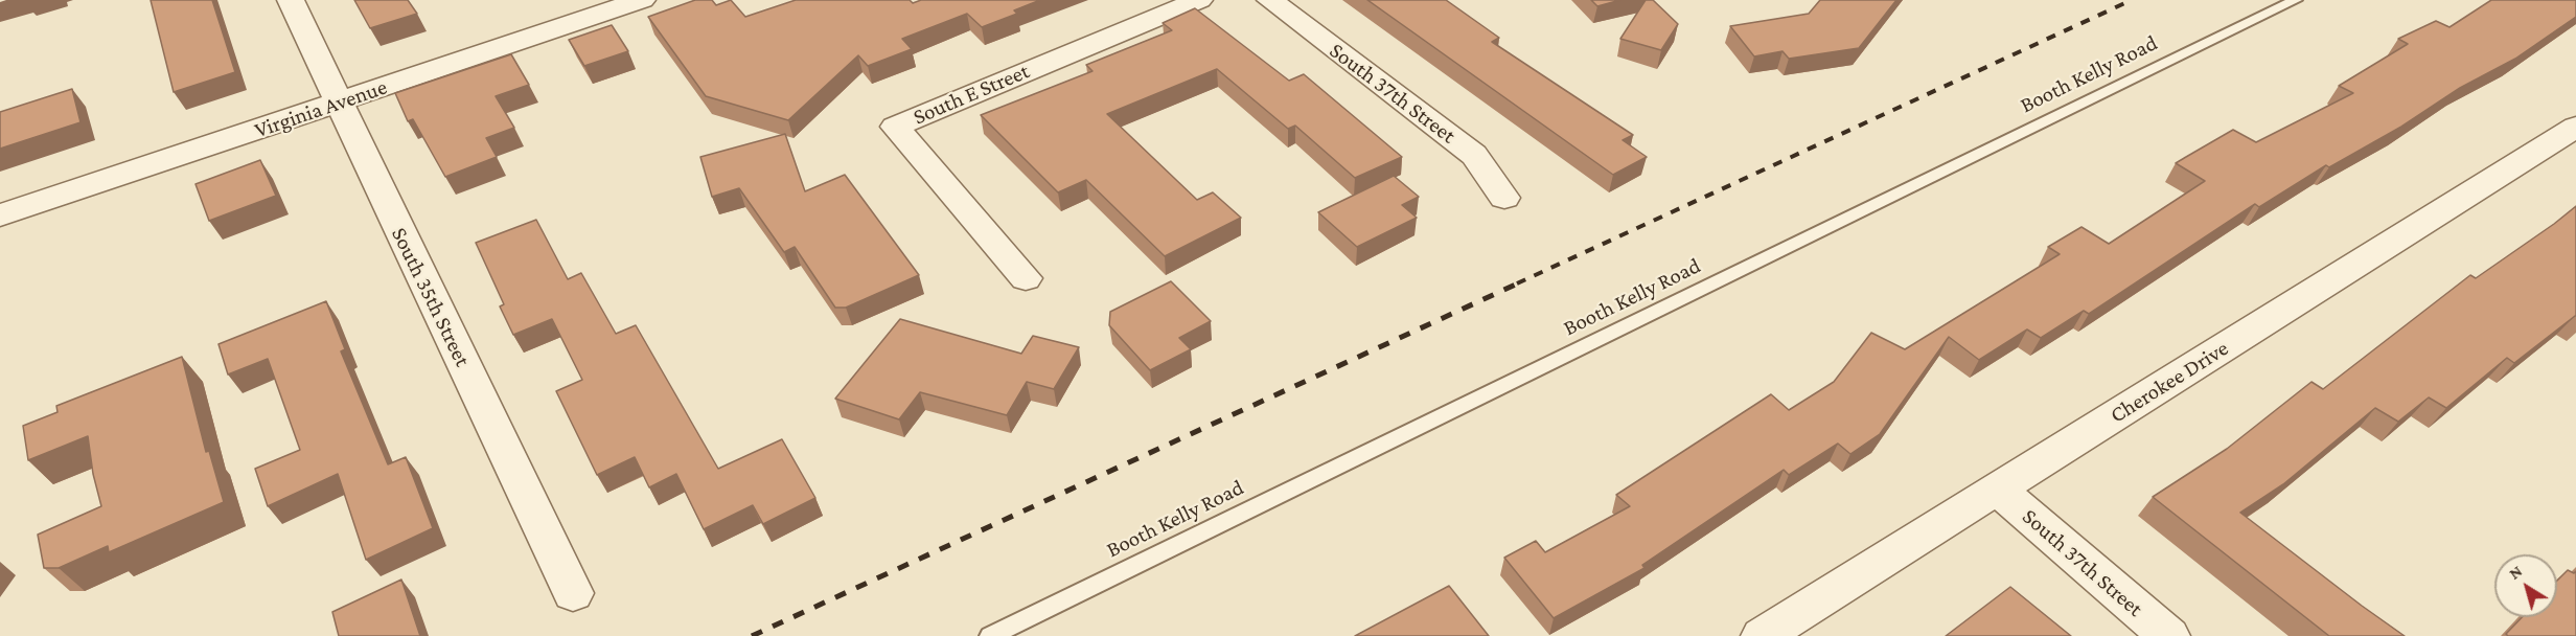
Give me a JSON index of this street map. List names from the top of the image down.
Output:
{
  "streets": {
    "street": [
      "South 37th Street",
      "South E Street",
      "Virginia Avenue",
      "South 35th Street",
      "Cherokee Drive"
    ],
    "lane": ["Booth Kelly Road"]
  },
  "crossings": [
    ["South 37th Street", "Cherokee Drive"],
    ["Virginia Avenue", "South 35th Street"]
  ],
  "north": "top left"
}
